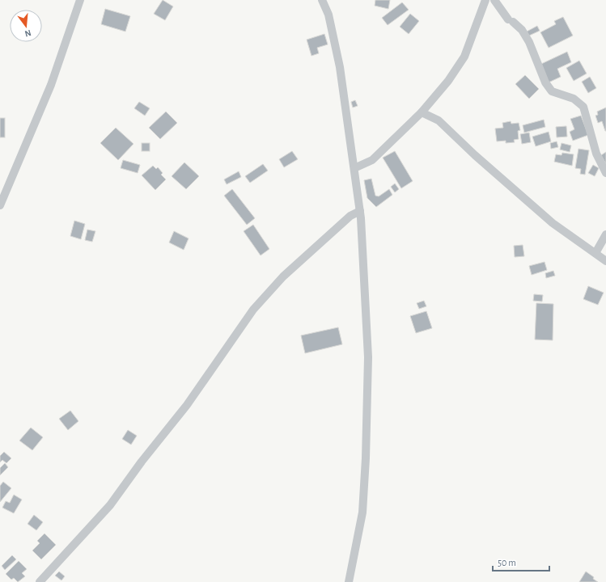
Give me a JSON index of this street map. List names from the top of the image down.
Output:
{
  "scale_bar": "50 m",
  "north": "bottom"
}
